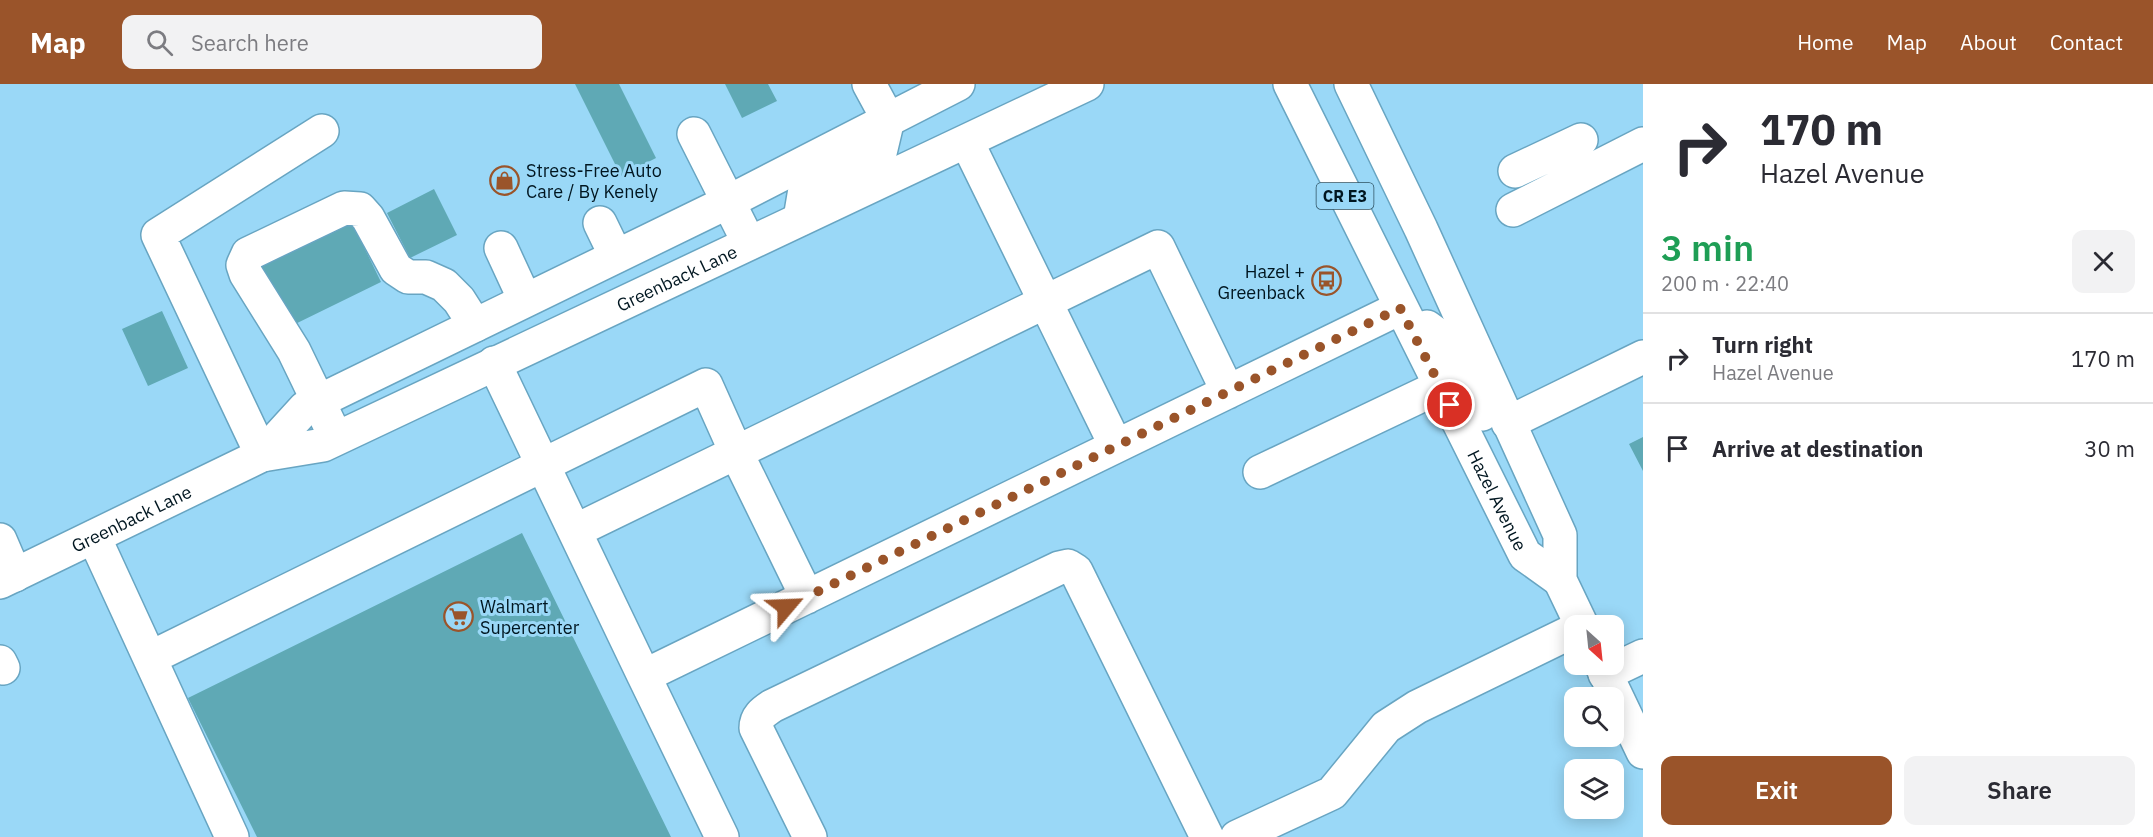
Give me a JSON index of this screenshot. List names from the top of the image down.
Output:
{
  "streets": {
    "main road": ["CR E3", "Greenback Lane", "Hazel Avenue"]
  },
  "places": {
    "shop": ["Stress-Free Auto Care / By Kenely"],
    "bus stop": ["Hazel + Greenback"],
    "supermarket": ["Walmart Supercenter"]
  },
  "north": "bottom right",
  "page": {
    "header": "Map",
    "search": "Search here",
    "nav": [
      "Home",
      "Map",
      "About",
      "Contact"
    ],
    "turn": ["170 m", "Hazel Avenue"],
    "heading": ["3 min", "200 m · 22:40"],
    "list": [
      {
        "name": "Turn right",
        "note": "Hazel Avenue",
        "value": "170 m"
      },
      {
        "name": "Arrive at destination",
        "value": "30 m"
      }
    ],
    "buttons": ["Exit", "Share"]
  }
}
